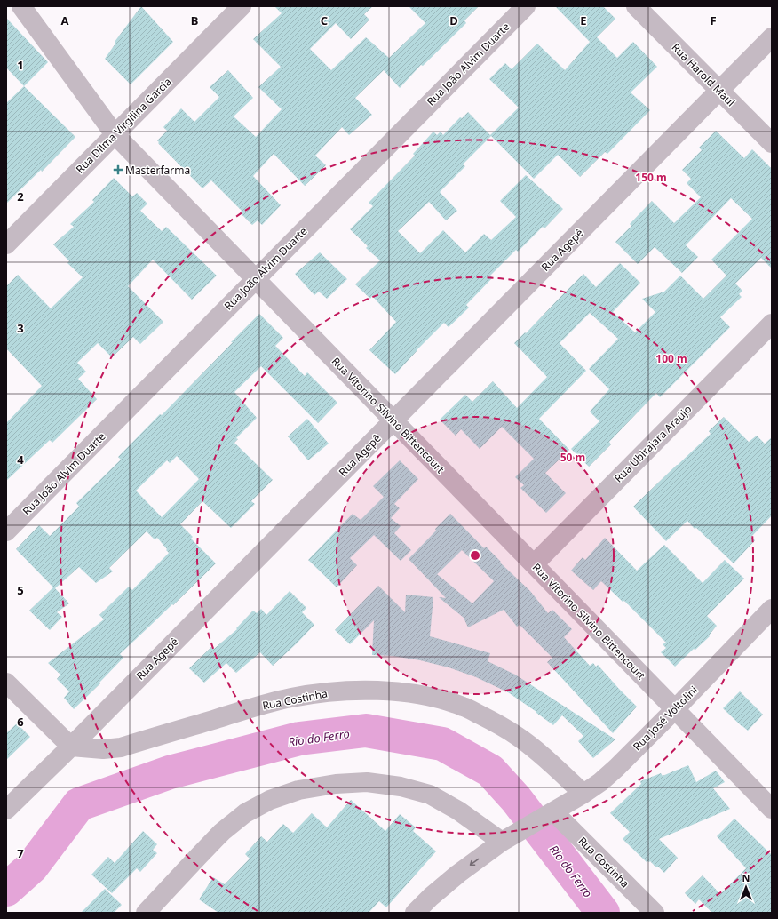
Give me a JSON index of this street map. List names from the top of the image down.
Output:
{
  "streets": {
    "street": [
      "Rua João Alvim Duarte",
      "Rua Harold Maul",
      "Rua Dilma Virgilina Garcia",
      "Rua Agepê",
      "Rua Vitorino Silvino Bittencourt",
      "Rua Ubirajara Araújo",
      "Rua Costinha",
      "Rua José Voltolini"
    ]
  },
  "crossings": [
    ["Rua João Alvim Duarte", "Rua Vitorino Silvino Bittencourt"],
    ["Rua Harold Maul", "Rua Agepê"],
    ["Rua Dilma Virgilina Garcia", "Rua Vitorino Silvino Bittencourt"],
    ["Rua Agepê", "Rua Vitorino Silvino Bittencourt"],
    ["Rua Agepê", "Rua Costinha"],
    ["Rua Vitorino Silvino Bittencourt", "Rua Ubirajara Araújo"],
    ["Rua Vitorino Silvino Bittencourt", "Rua José Voltolini"],
    ["Rua Costinha", "Rua José Voltolini"]
  ],
  "water": ["Rio do Ferro"],
  "places": {
    "health": ["Masterfarma"]
  },
  "north": "top",
  "grid": {
    "columns": [
      "A",
      "B",
      "C",
      "D",
      "E",
      "F"
    ],
    "rows": [
      "1",
      "2",
      "3",
      "4",
      "5",
      "6",
      "7"
    ]
  },
  "rings": ["150 m", "100 m", "50 m"]
}
